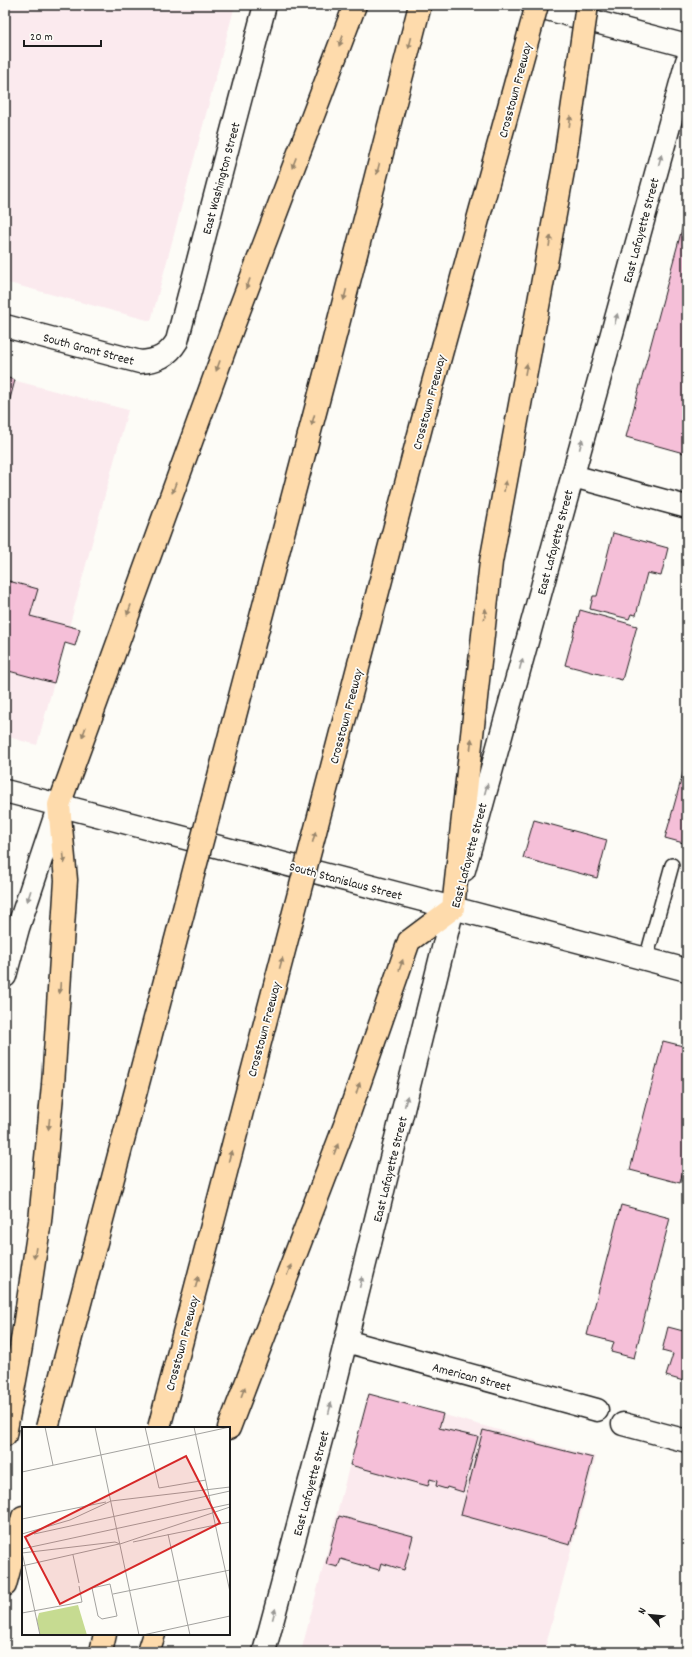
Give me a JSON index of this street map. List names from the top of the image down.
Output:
{
  "streets": {
    "highway": ["Crosstown Freeway"],
    "street": [
      "East Washington Street",
      "East Lafayette Street",
      "South Grant Street",
      "South Stanislaus Street",
      "American Street"
    ]
  },
  "crossings": [
    ["East Washington Street", "South Grant Street"],
    ["East Lafayette Street", "South Stanislaus Street"],
    ["East Lafayette Street", "American Street"]
  ],
  "one_way": ["East Lafayette Street"],
  "scale_bar": "20 m",
  "north": "top left"
}
